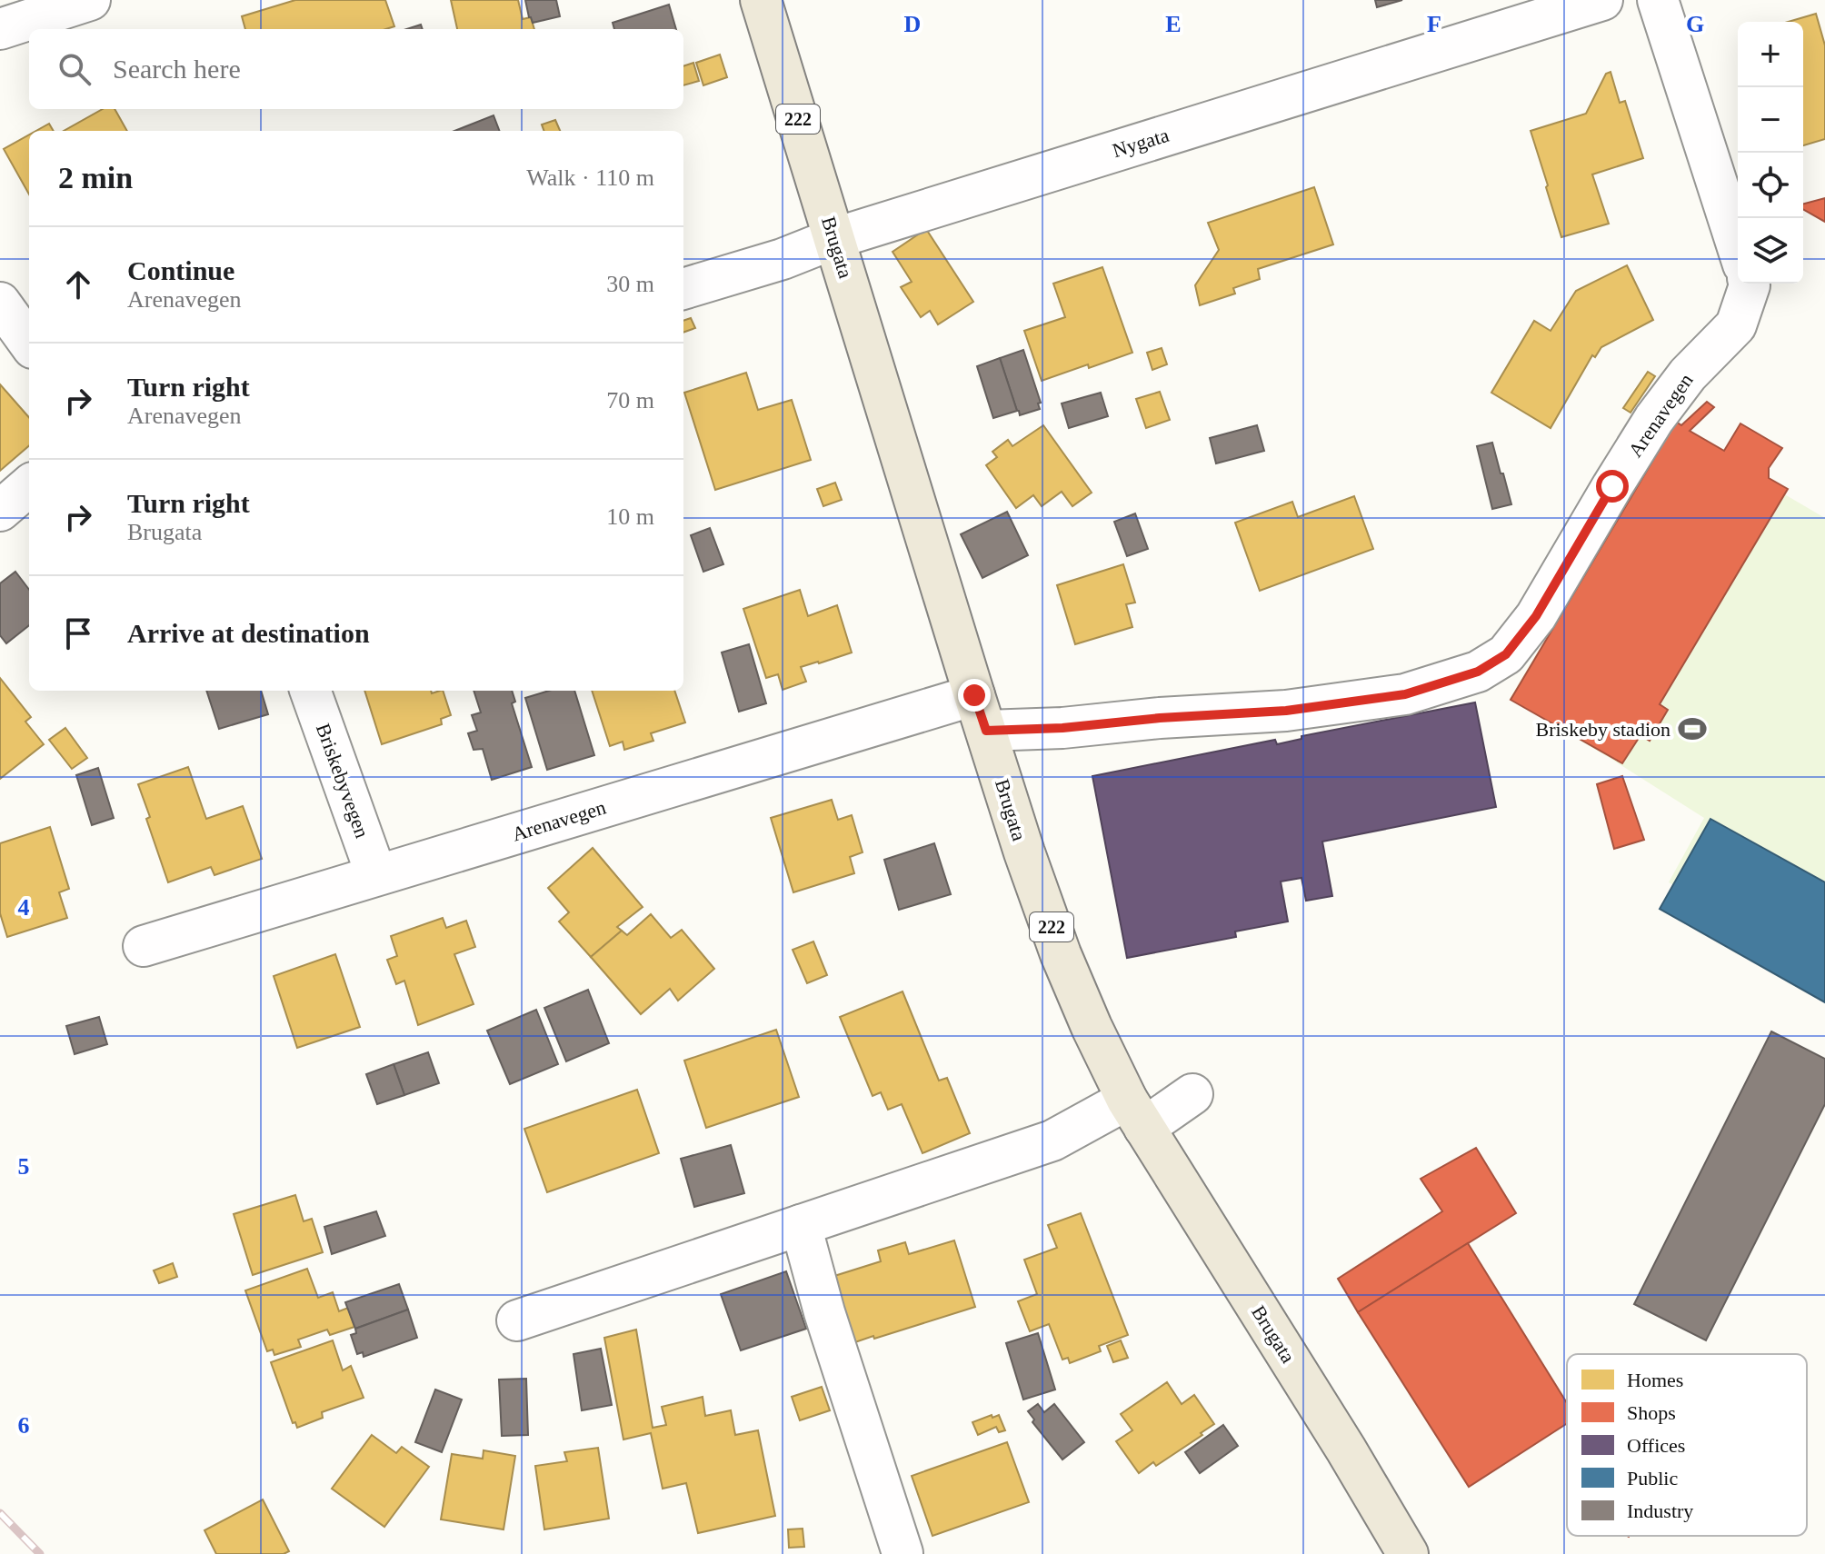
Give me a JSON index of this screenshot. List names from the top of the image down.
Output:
{
  "streets": {
    "main road": ["222", "Brugata"],
    "street": ["Nygata", "Arenavegen", "Briskebyvegen"]
  },
  "crossings": [
    ["Nygata", "Brugata"],
    ["Brugata", "Arenavegen"],
    ["Arenavegen", "Briskebyvegen"]
  ],
  "places": {
    "sports": ["Briskeby stadion"]
  },
  "legend": [
    "Homes",
    "Shops",
    "Offices",
    "Public",
    "Industry"
  ],
  "page": {
    "map_buttons": ["+", "−"],
    "search": "Search here",
    "heading": ["2 min", "Walk · 110 m"],
    "list": [
      ["Continue", "Arenavegen", "30 m"],
      ["Turn right", "Arenavegen", "70 m"],
      ["Turn right", "Brugata", "10 m"],
      "Arrive at destination"
    ]
  },
  "grid": {
    "columns": [
      "D",
      "E",
      "F",
      "G"
    ],
    "rows": ["4", "5", "6"]
  }
}
